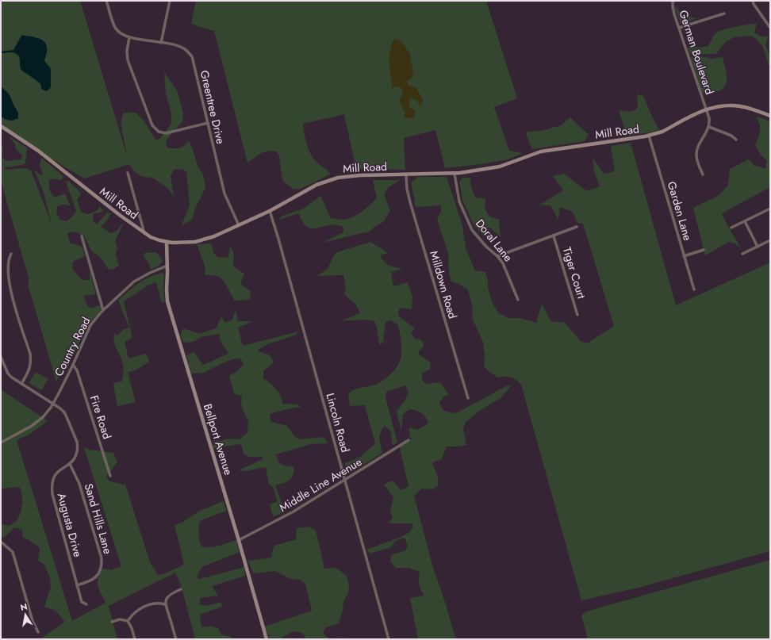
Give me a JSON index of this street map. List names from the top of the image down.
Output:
{
  "streets": {
    "main road": ["Mill Road", "Bellport Avenue"],
    "street": [
      "German Boulevard",
      "Greentree Drive",
      "Garden Lane",
      "Doral Lane",
      "Tiger Court",
      "Milldown Road",
      "Country Road",
      "Fire Road",
      "Lincoln Road",
      "Middle Line Avenue",
      "Sand Hills Lane",
      "Augusta Drive"
    ]
  },
  "crossings": [
    ["German Boulevard", "Mill Road"],
    ["Greentree Drive", "Mill Road"],
    ["Mill Road", "Garden Lane"],
    ["Mill Road", "Doral Lane"],
    ["Mill Road", "Milldown Road"],
    ["Mill Road", "Lincoln Road"],
    ["Mill Road", "Bellport Avenue"],
    ["Country Road", "Fire Road"],
    ["Country Road", "Bellport Avenue"],
    ["Lincoln Road", "Middle Line Avenue"],
    ["Bellport Avenue", "Middle Line Avenue"],
    ["Sand Hills Lane", "Augusta Drive"]
  ],
  "north": "top"
}
